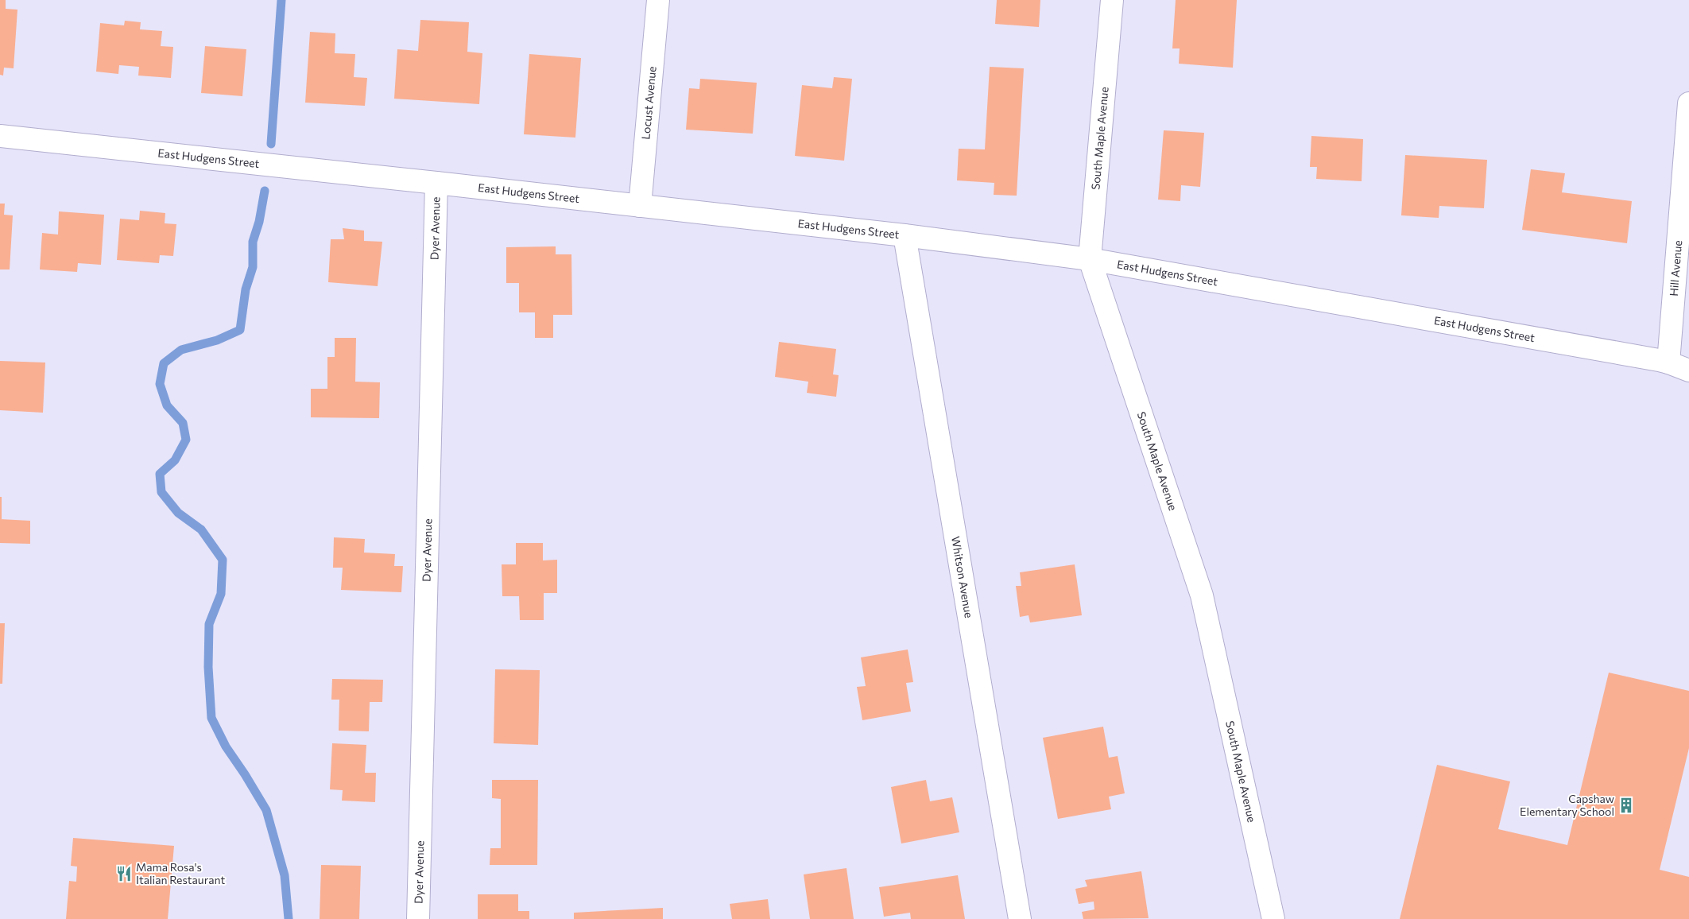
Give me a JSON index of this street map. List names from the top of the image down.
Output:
{
  "streets": {
    "street": [
      "Locust Avenue",
      "South Maple Avenue",
      "East Hudgens Street",
      "Dyer Avenue",
      "Hill Avenue",
      "Whitson Avenue"
    ]
  },
  "crossings": [
    ["Locust Avenue", "East Hudgens Street"],
    ["South Maple Avenue", "East Hudgens Street"],
    ["East Hudgens Street", "Dyer Avenue"],
    ["East Hudgens Street", "Hill Avenue"],
    ["East Hudgens Street", "Whitson Avenue"]
  ],
  "places": {
    "building": ["Capshaw Elementary School"],
    "restaurant": ["Mama Rosa's Italian Restaurant"]
  }
}
